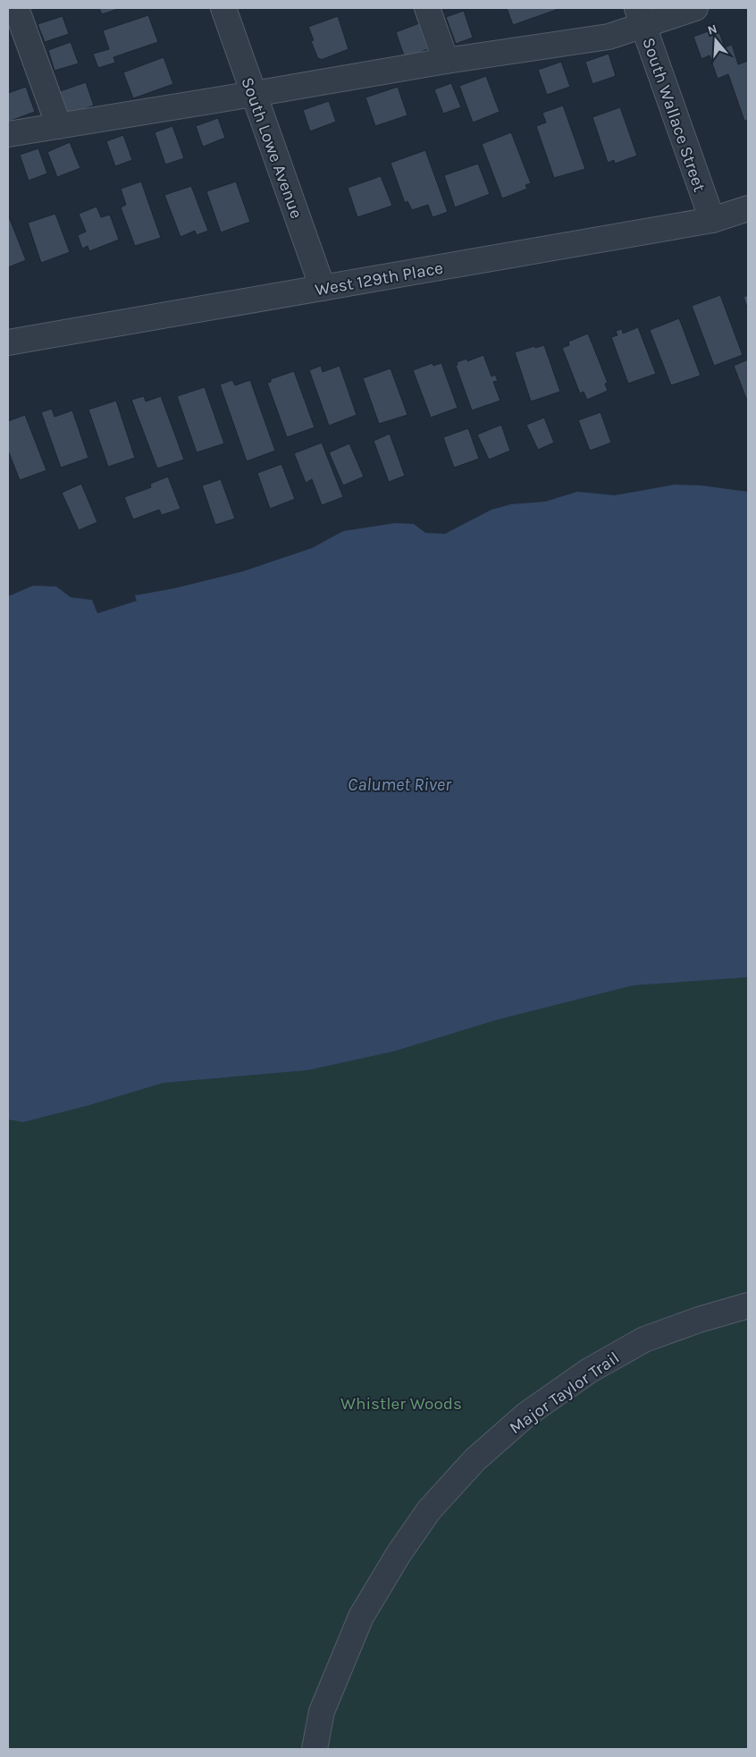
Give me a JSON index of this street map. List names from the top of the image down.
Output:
{
  "streets": {
    "street": [
      "South Wallace Street",
      "South Lowe Avenue",
      "West 129th Place",
      "Major Taylor Trail"
    ]
  },
  "crossings": [
    ["South Wallace Street", "West 129th Place"],
    ["South Lowe Avenue", "West 129th Place"]
  ],
  "water": ["Calumet River"],
  "parks": ["Whistler Woods"],
  "north": "top"
}
